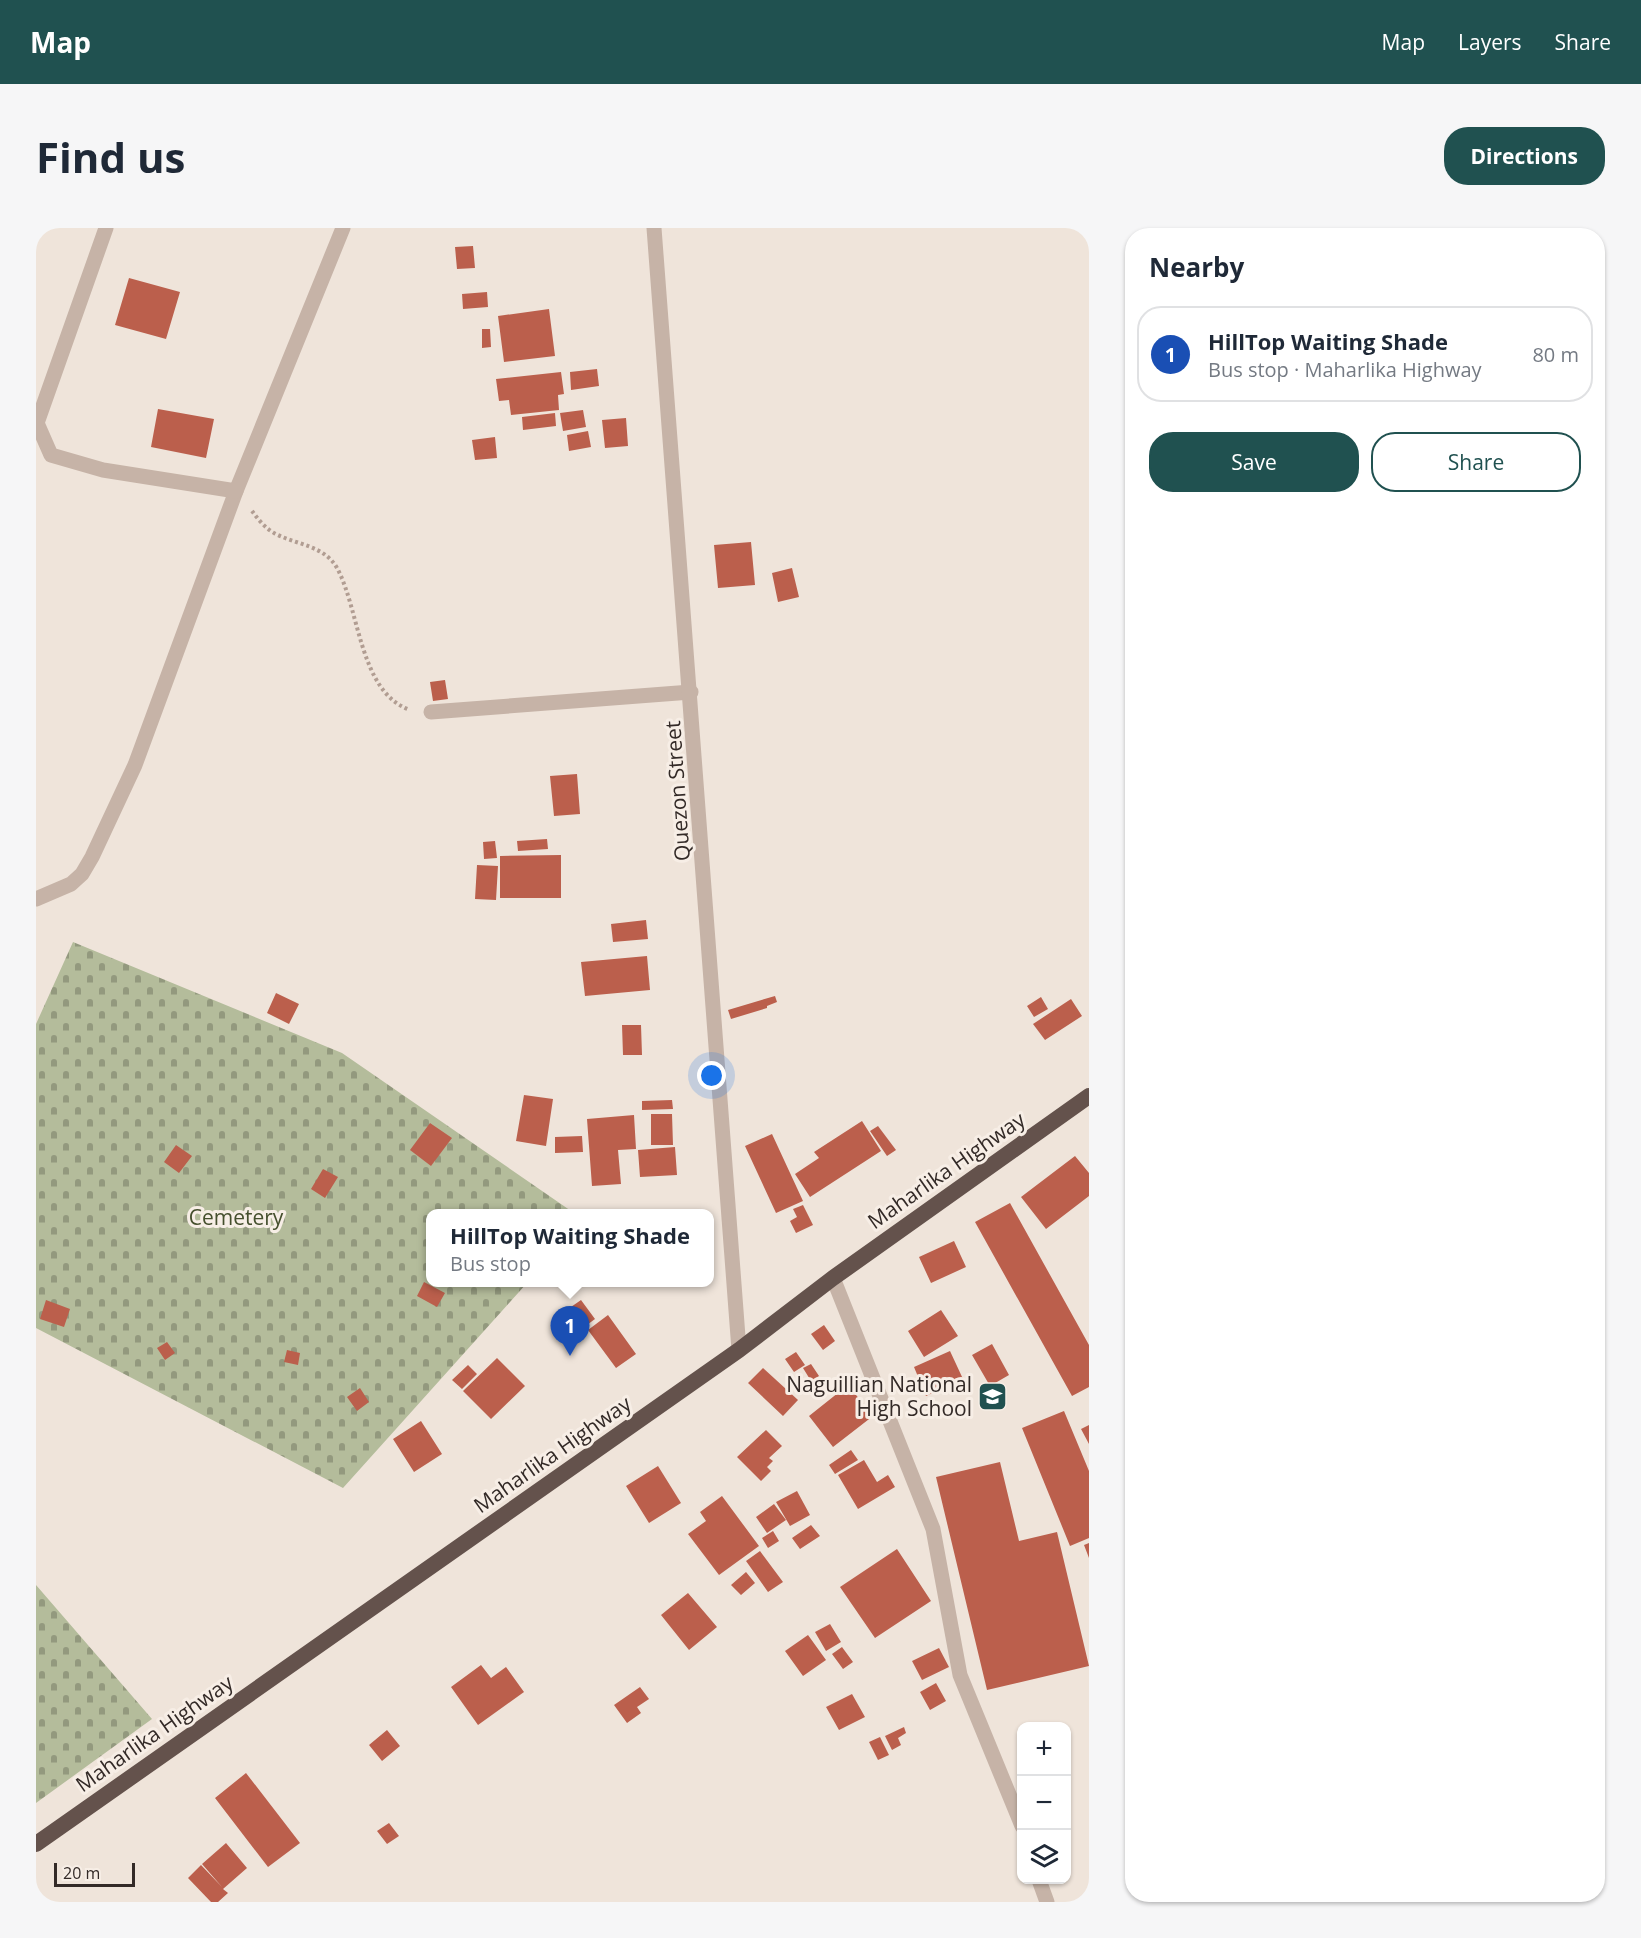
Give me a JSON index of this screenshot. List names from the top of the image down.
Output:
{
  "streets": {
    "highway": ["Maharlika Highway"],
    "street": ["Quezon Street"]
  },
  "crossings": [
    ["Quezon Street", "Maharlika Highway"]
  ],
  "parks": ["Cemetery"],
  "places": {
    "school or university": ["Naguillian National High School"]
  },
  "scale_bar": "20 m",
  "page": {
    "header": "Map",
    "nav": ["Map", "Layers", "Share"],
    "buttons": [
      "Directions",
      ["Save", "Share"]
    ],
    "title": "Find us",
    "heading": "Nearby",
    "list": [
      {
        "mark": "1",
        "name": "HillTop Waiting Shade",
        "note": "Bus stop · Maharlika Highway",
        "value": "80 m"
      }
    ],
    "popup": ["HillTop Waiting Shade", "Bus stop"],
    "pins": "1",
    "map_buttons": ["+", "−"],
    "scale": "20 m"
  }
}
